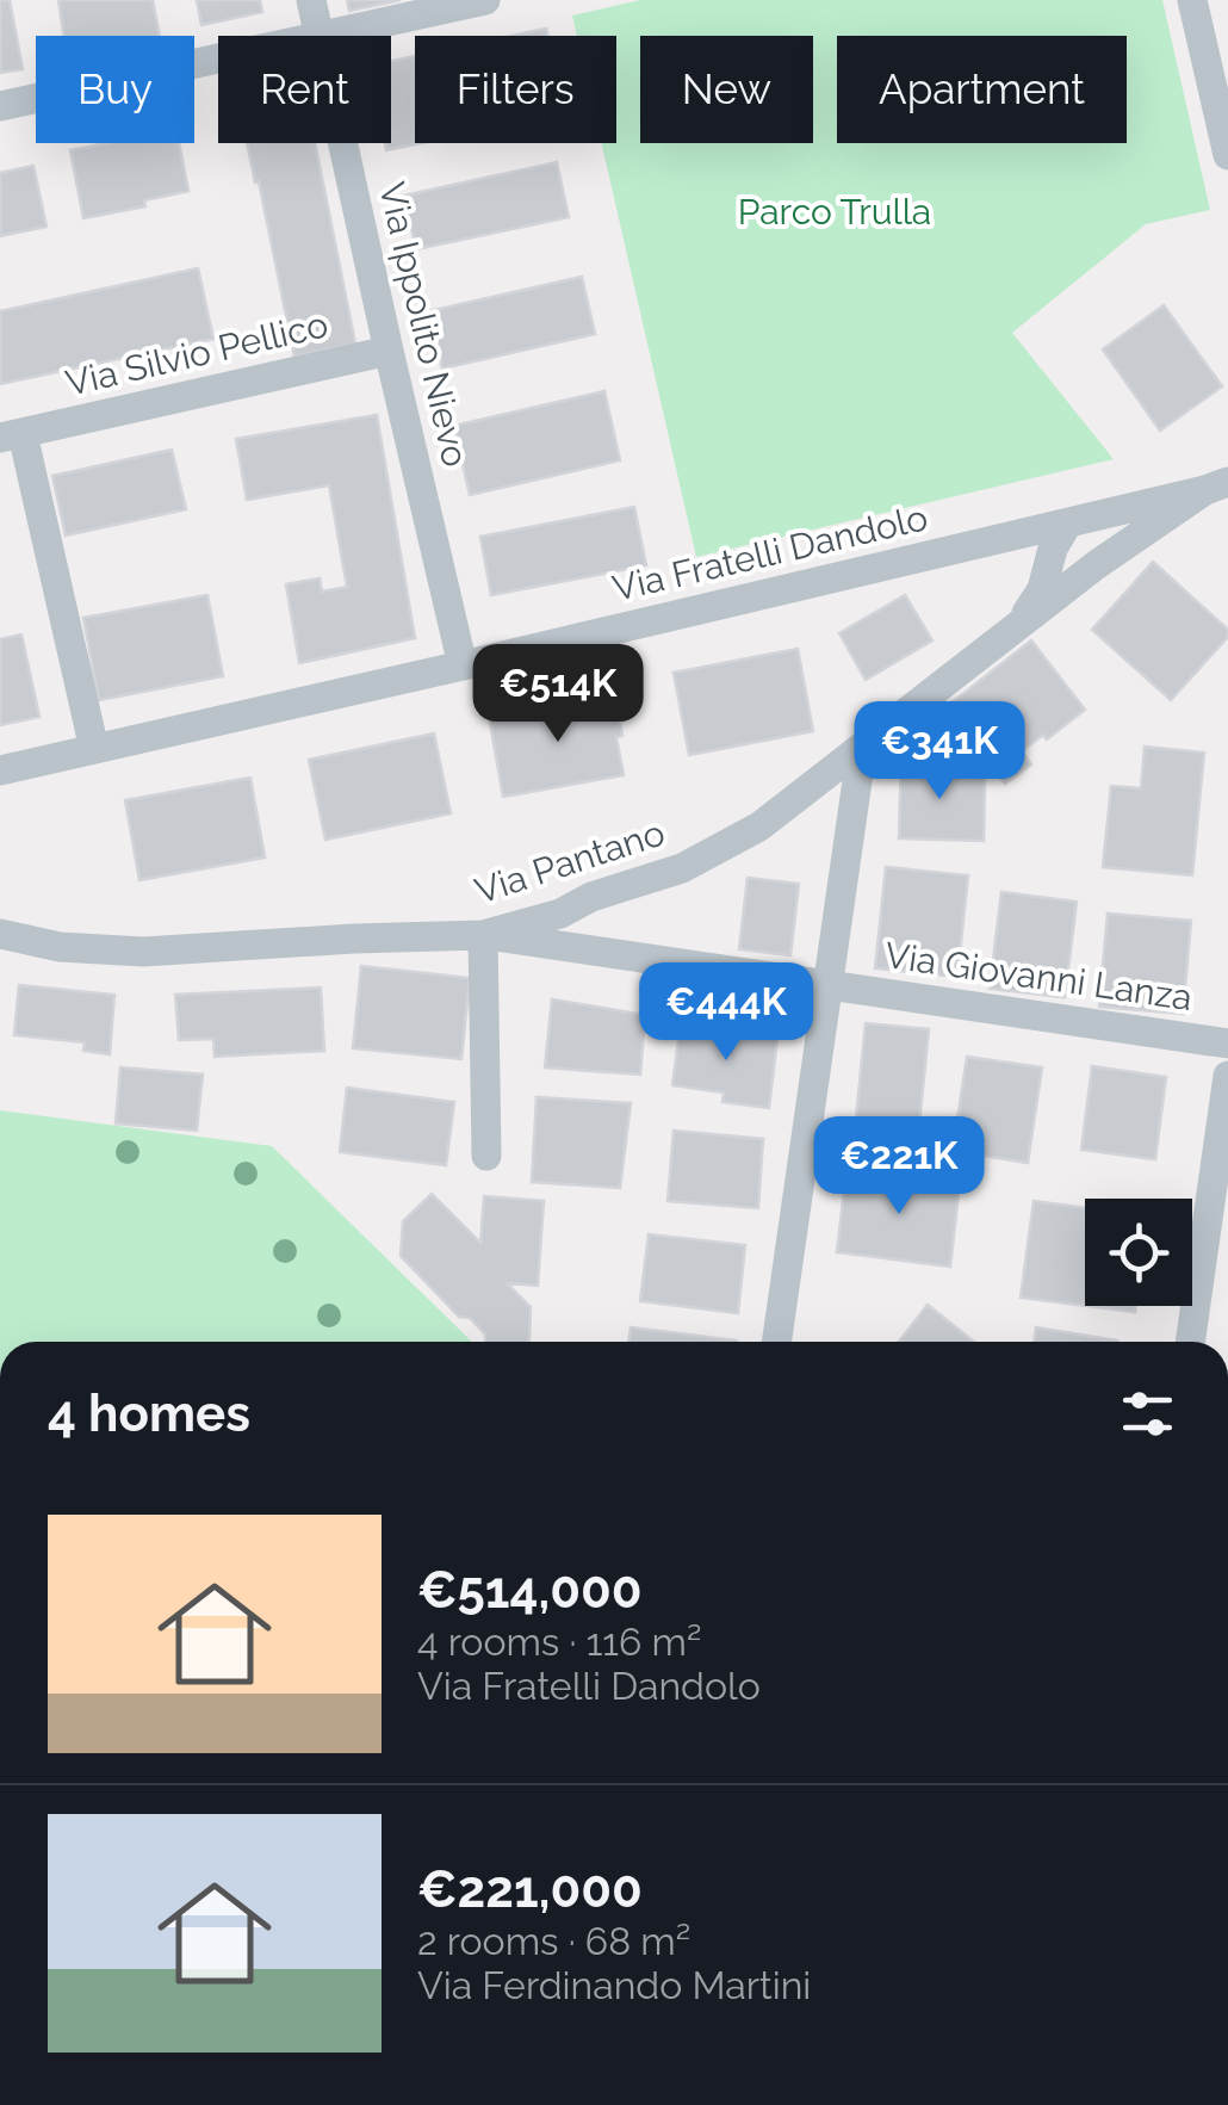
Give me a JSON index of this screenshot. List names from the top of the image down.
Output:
{
  "streets": {
    "street": [
      "Via Ippolito Nievo",
      "Via Silvio Pellico",
      "Via Fratelli Dandolo",
      "Via Pantano",
      "Via Giovanni Lanza"
    ]
  },
  "crossings": [
    ["Via Ippolito Nievo", "Via Silvio Pellico"],
    ["Via Ippolito Nievo", "Via Fratelli Dandolo"],
    ["Via Silvio Pellico", "Via Fratelli Dandolo"],
    ["Via Fratelli Dandolo", "Via Pantano"],
    ["Via Pantano", "Via Giovanni Lanza"]
  ],
  "parks": ["Parco Trulla"],
  "page": {
    "chip": [
      "Buy",
      "Rent",
      "Filters",
      "New",
      "Apartment"
    ],
    "price": [
      "€514K",
      "€341K",
      "€444K",
      "€221K"
    ],
    "heading": "4 homes",
    "list": [
      {
        "name": "€514,000",
        "note": "4 rooms · 116 m² · Via Fratelli Dandolo"
      },
      {
        "name": "€221,000",
        "note": "2 rooms · 68 m² · Via Ferdinando Martini"
      }
    ]
  }
}
